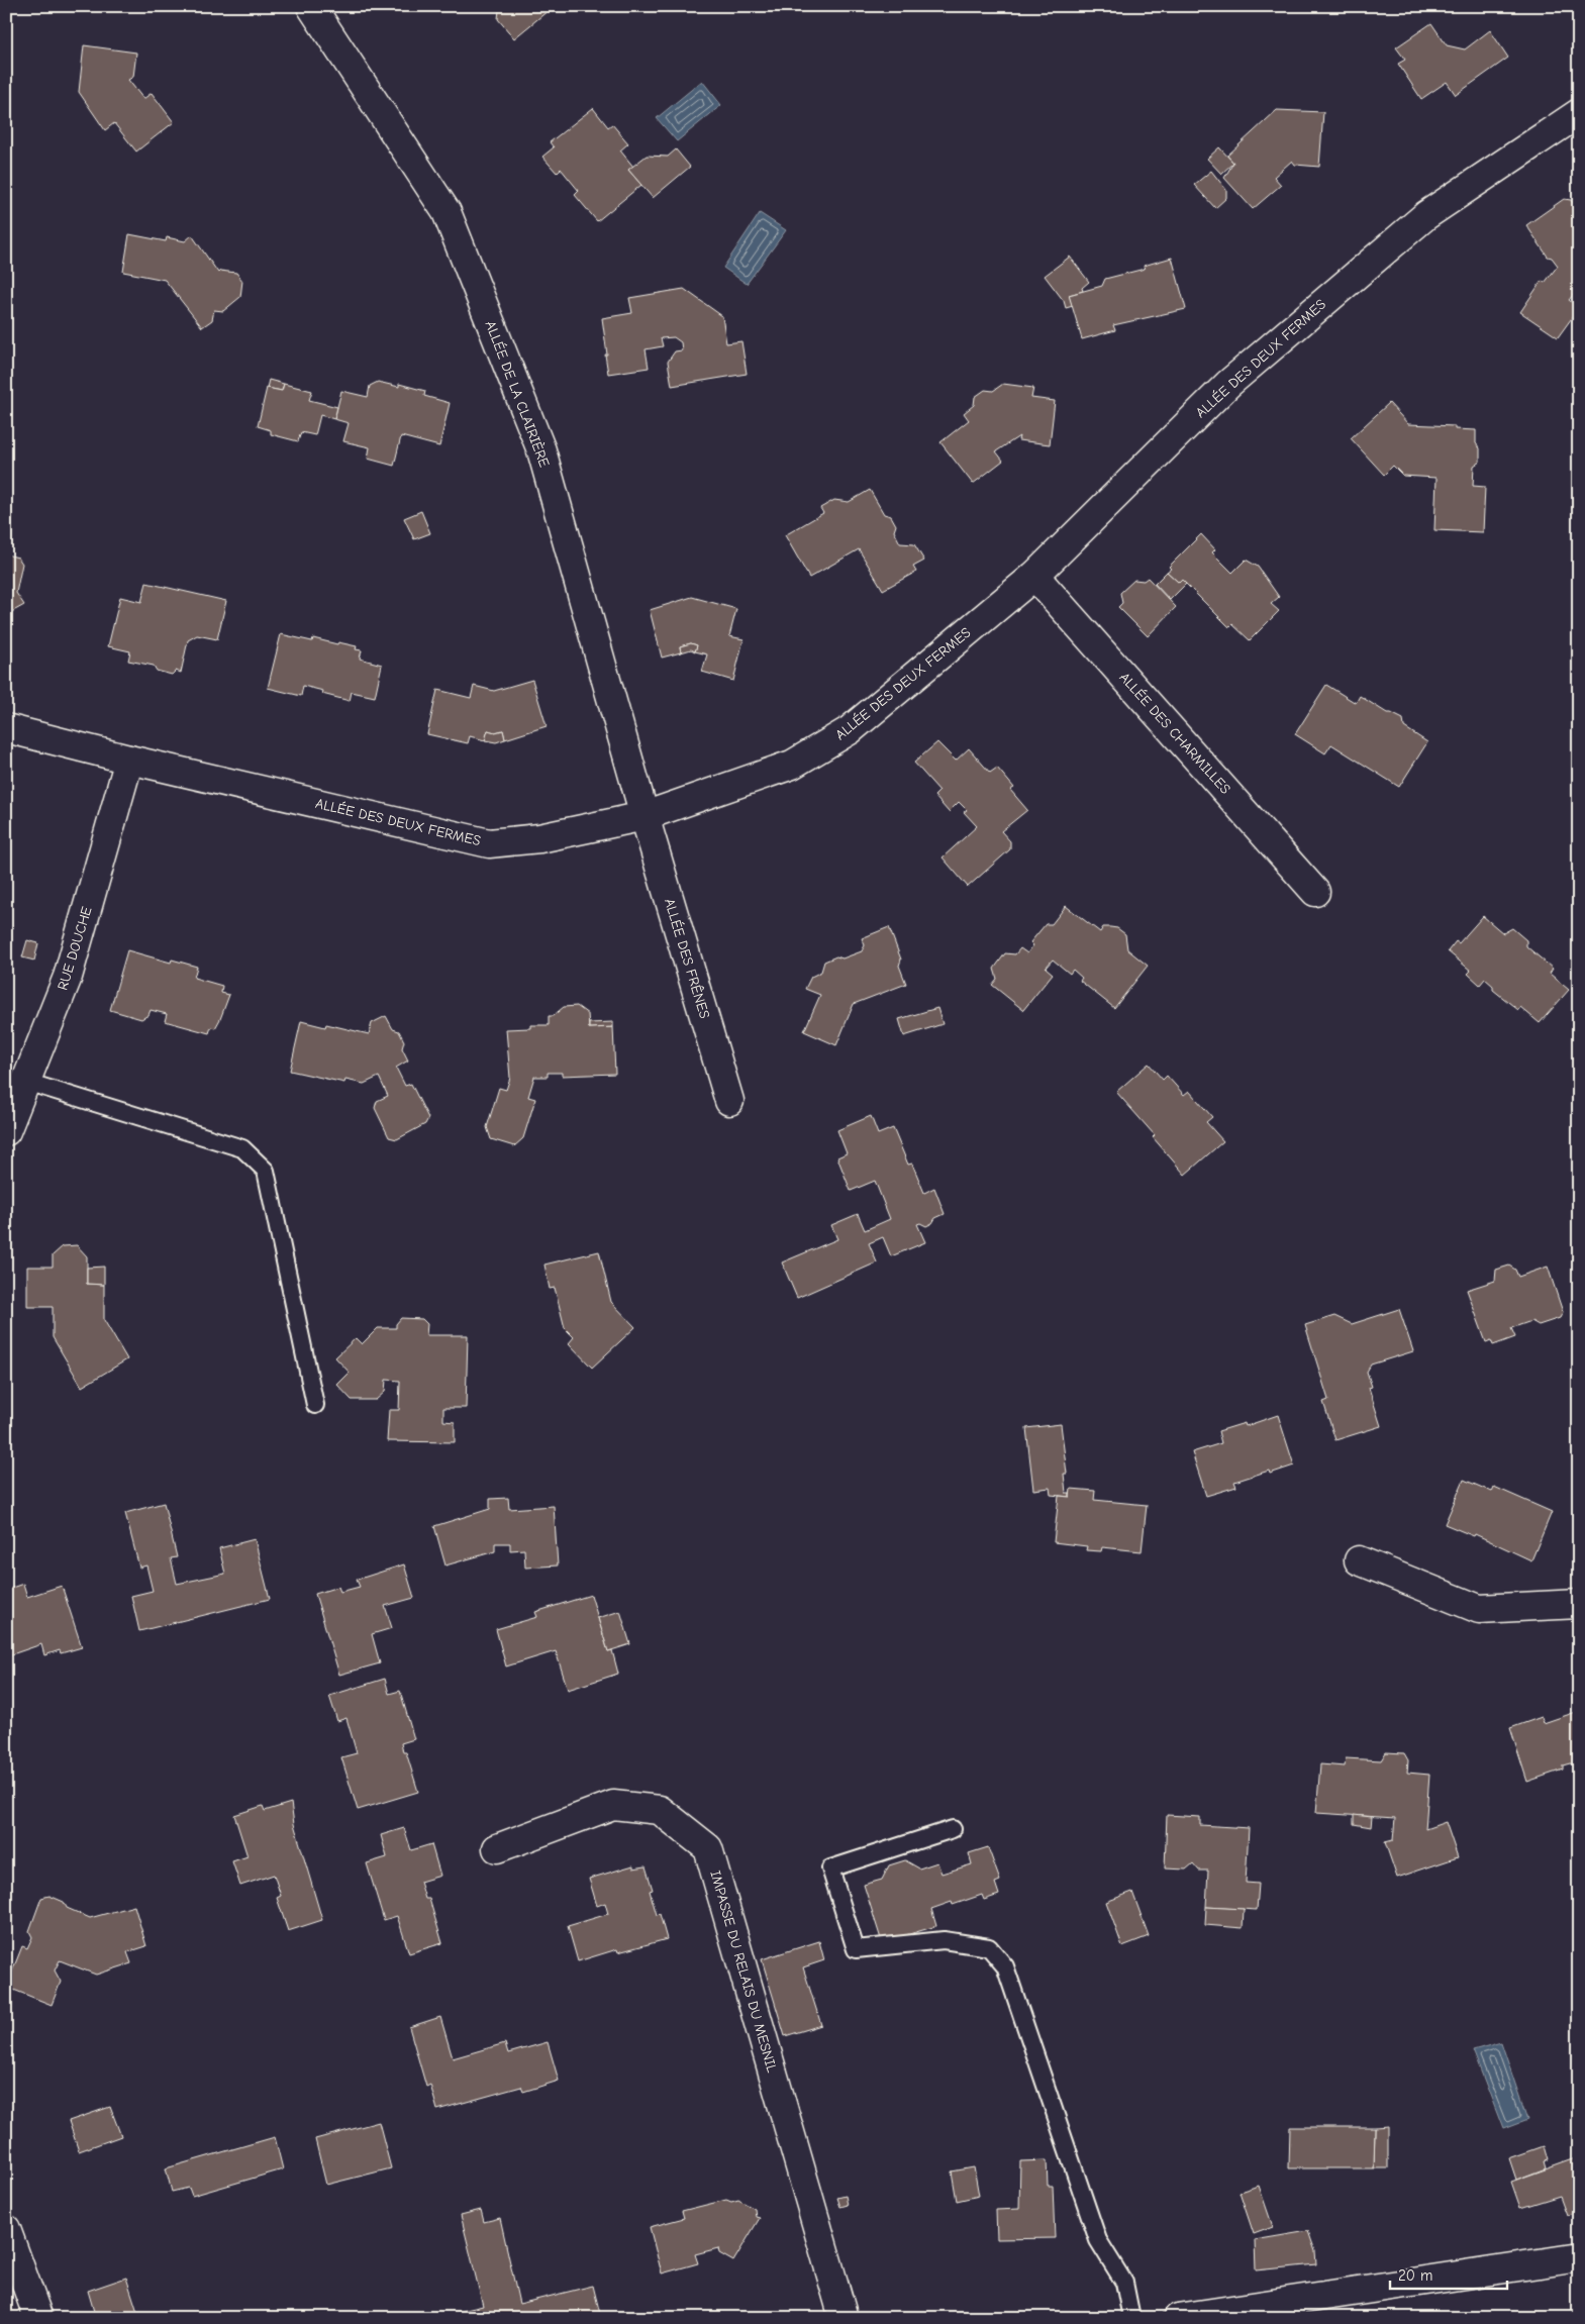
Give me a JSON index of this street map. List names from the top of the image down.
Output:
{
  "streets": {
    "street": [
      "ALLÉE DES DEUX FERMES",
      "ALLÉE DE LA CLAIRIÈRE",
      "ALLÉE DES CHARMILLES",
      "RUE DOUCHE",
      "ALLÉE DES FRÊNES",
      "IMPASSE DU RELAIS DU MESNIL"
    ]
  },
  "crossings": [
    ["ALLÉE DES DEUX FERMES", "ALLÉE DE LA CLAIRIÈRE"],
    ["ALLÉE DES DEUX FERMES", "ALLÉE DES CHARMILLES"],
    ["ALLÉE DES DEUX FERMES", "RUE DOUCHE"],
    ["ALLÉE DES DEUX FERMES", "ALLÉE DES FRÊNES"],
    ["ALLÉE DE LA CLAIRIÈRE", "ALLÉE DES FRÊNES"]
  ],
  "scale_bar": "20 m"
}
